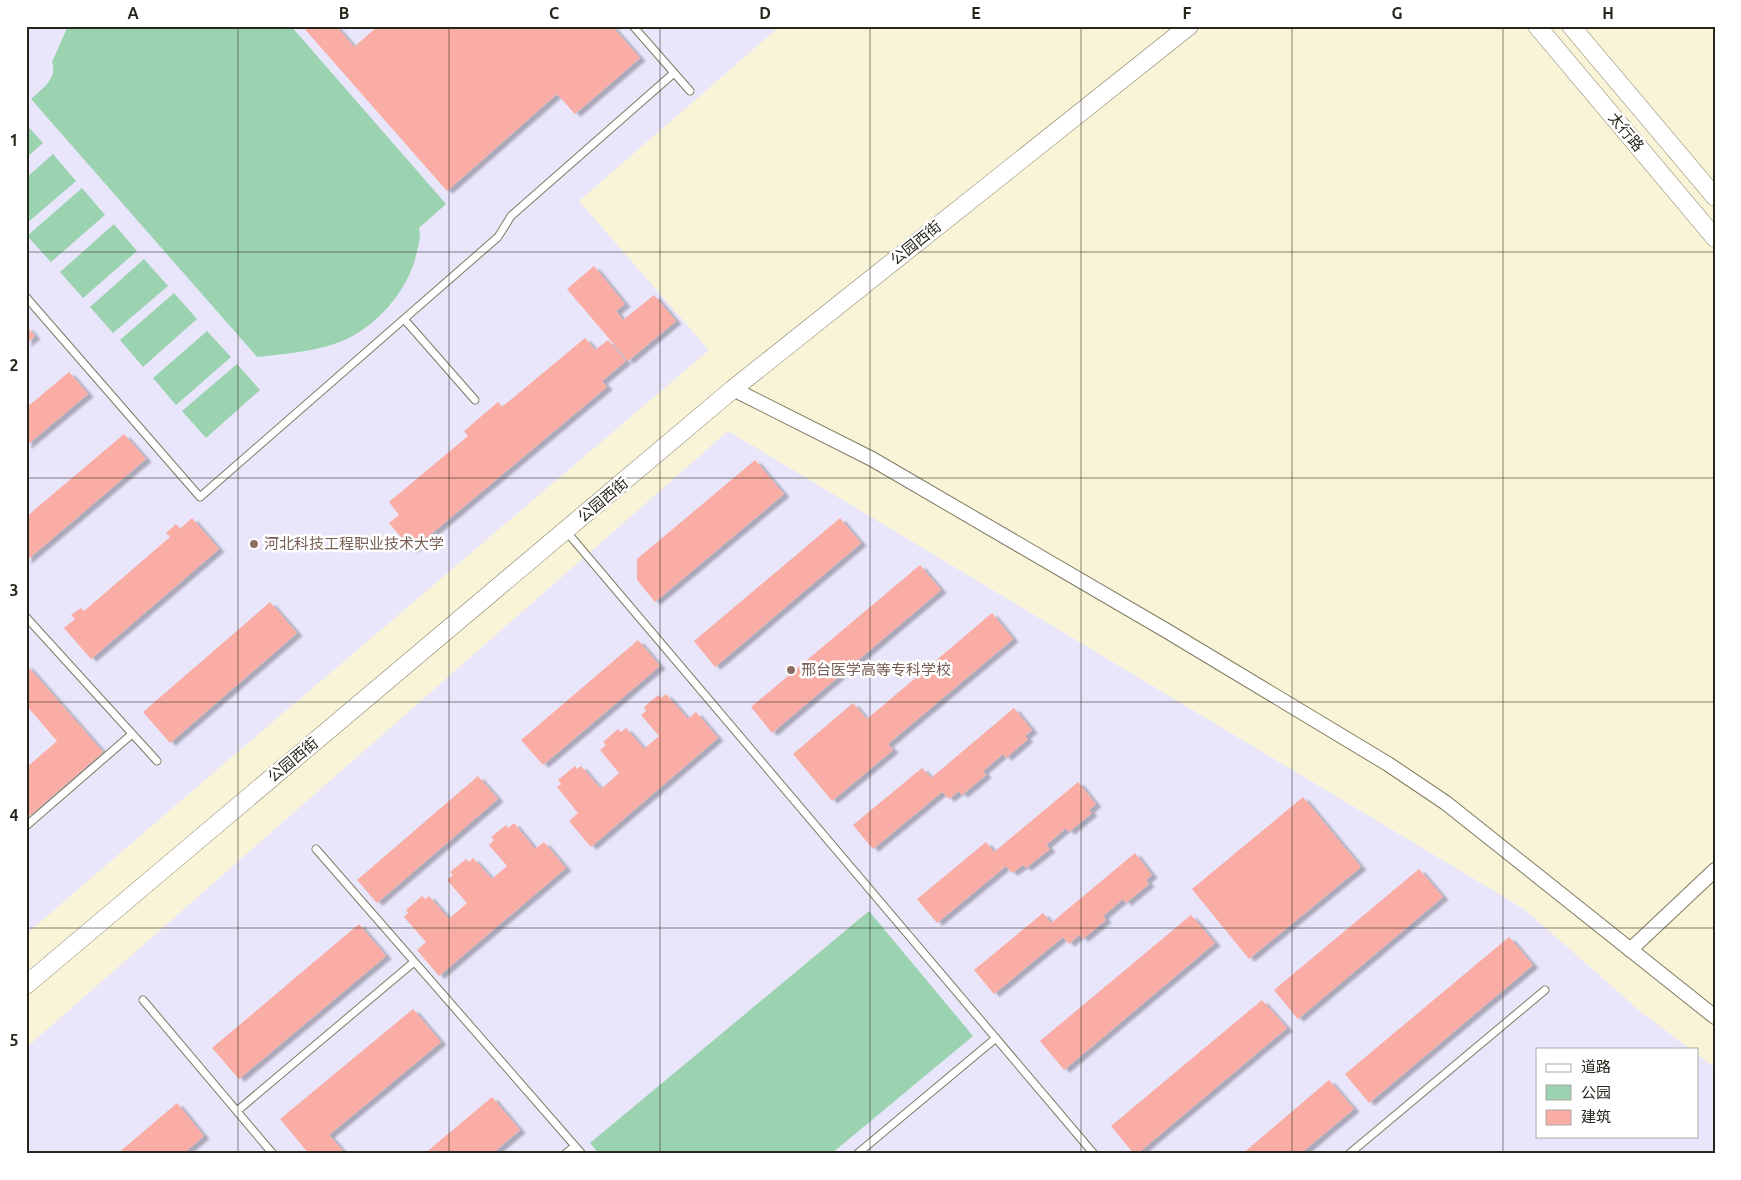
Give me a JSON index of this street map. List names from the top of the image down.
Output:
{
  "streets": {
    "street": ["太行路", "公园西街"]
  },
  "places": ["河北科技工程职业技术大学", "邢台医学高等专科学校"],
  "legend": ["道路", "公园", "建筑"],
  "grid": {
    "columns": [
      "A",
      "B",
      "C",
      "D",
      "E",
      "F",
      "G",
      "H"
    ],
    "rows": [
      "1",
      "2",
      "3",
      "4",
      "5"
    ]
  }
}
